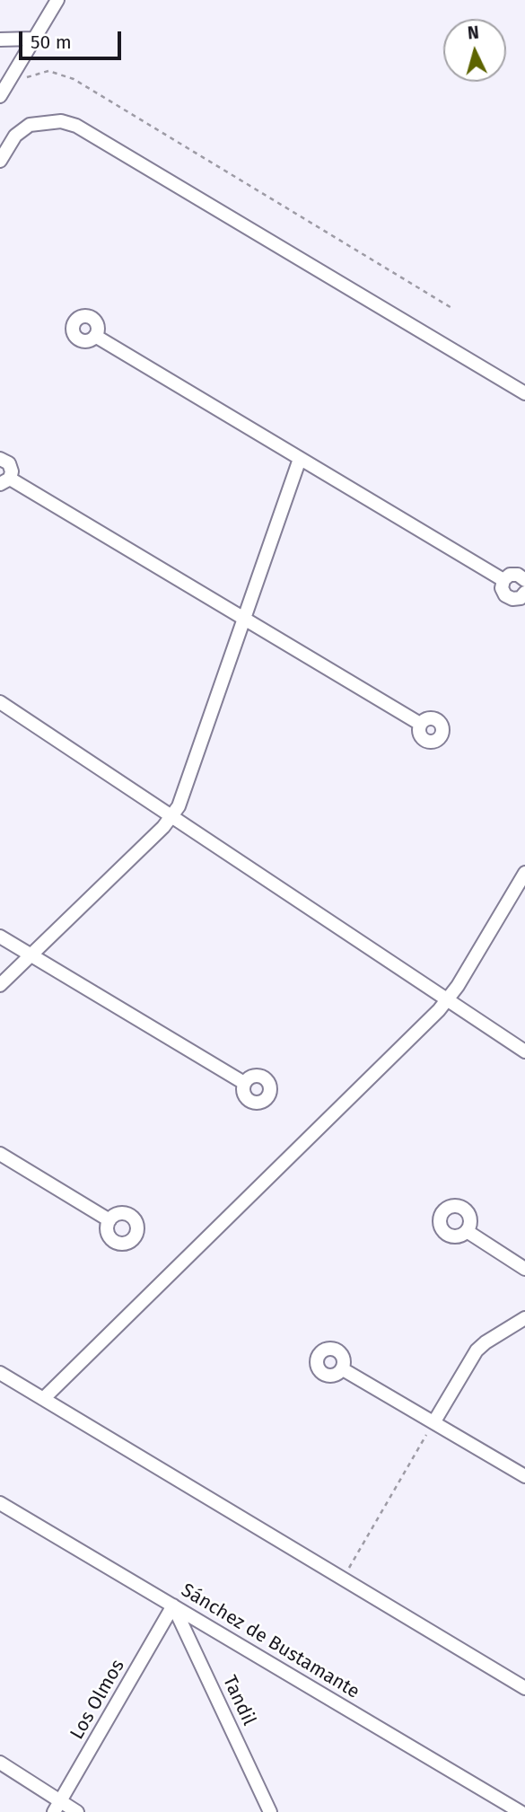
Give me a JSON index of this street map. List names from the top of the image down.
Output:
{
  "streets": {
    "street": ["Sánchez de Bustamante", "Los Olmos", "Tandil"]
  },
  "crossings": [
    ["Sánchez de Bustamante", "Los Olmos"],
    ["Sánchez de Bustamante", "Tandil"],
    ["Los Olmos", "Tandil"]
  ],
  "scale_bar": "50 m",
  "north": "top"
}
